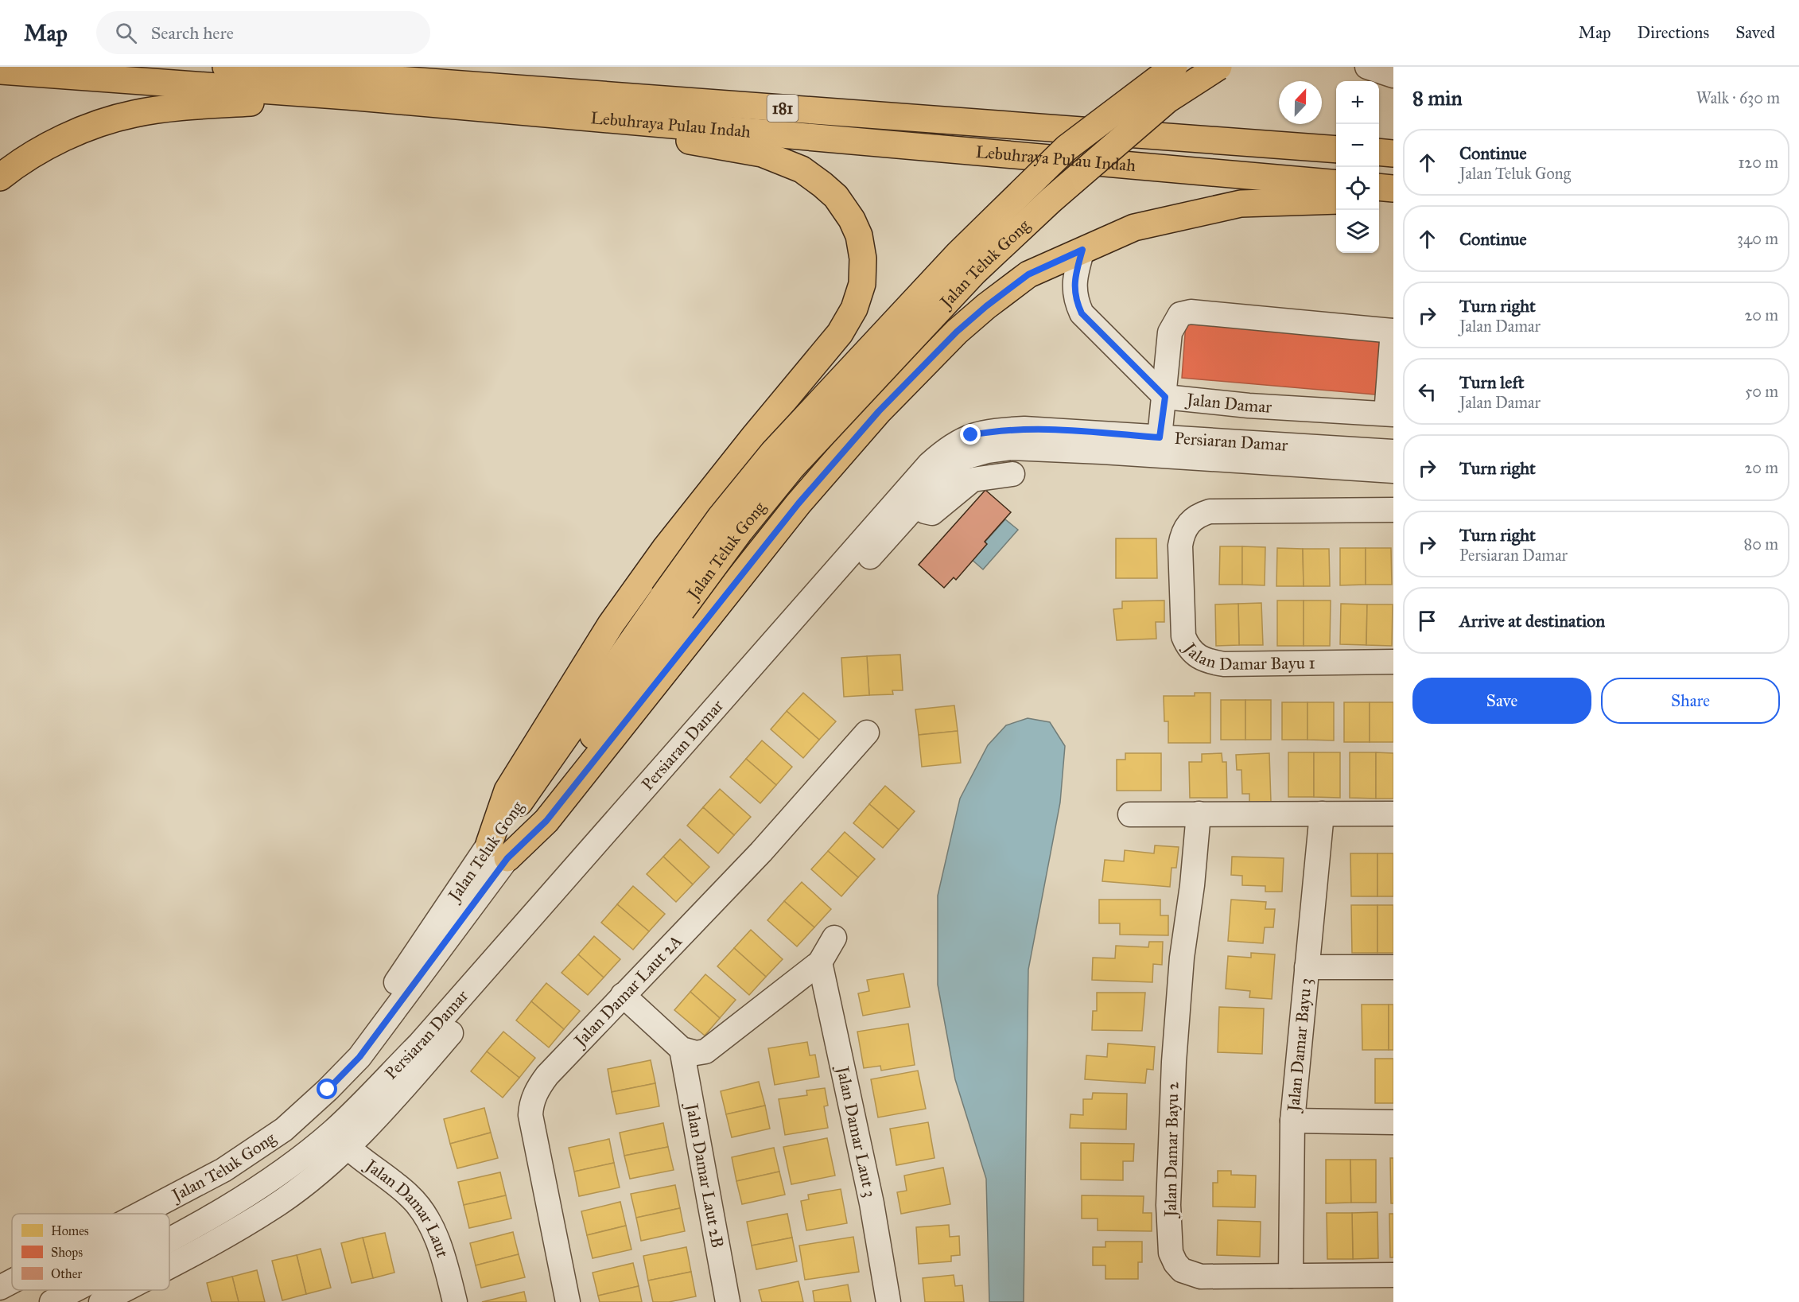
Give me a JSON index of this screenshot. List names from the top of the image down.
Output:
{
  "streets": {
    "main road": ["181", "Lebuhraya Pulau Indah", "Jalan Teluk Gong"],
    "street": [
      "Jalan Damar",
      "Persiaran Damar",
      "Jalan Damar Bayu 1",
      "Jalan Damar Laut 2A",
      "Jalan Damar Bayu 3",
      "Jalan Damar Laut 3",
      "Jalan Damar Bayu 2",
      "Jalan Damar Laut 2B",
      "Jalan Damar Laut"
    ]
  },
  "crossings": [
    ["Persiaran Damar", "Jalan Damar Laut"],
    ["Jalan Damar Bayu 3", "Jalan Damar Bayu 2"]
  ],
  "legend": ["Homes", "Shops", "Other"],
  "north": "top",
  "page": {
    "header": "Map",
    "search": "Search here",
    "nav": ["Map", "Directions", "Saved"],
    "heading": ["8 min", "Walk · 630 m"],
    "map_buttons": ["+", "−"],
    "list": [
      ["Continue", "Jalan Teluk Gong", "120 m"],
      ["Continue", "340 m"],
      ["Turn right", "Jalan Damar", "20 m"],
      ["Turn left", "Jalan Damar", "50 m"],
      ["Turn right", "20 m"],
      ["Turn right", "Persiaran Damar", "80 m"],
      "Arrive at destination"
    ],
    "buttons": ["Save", "Share"]
  }
}
